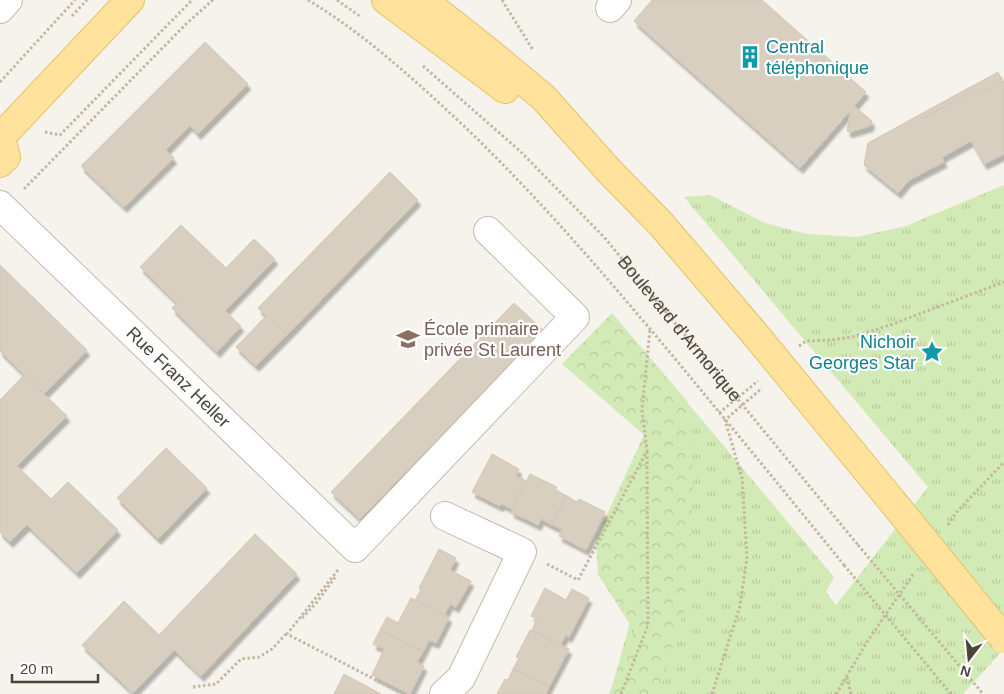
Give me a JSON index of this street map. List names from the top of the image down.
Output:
{
  "streets": {
    "street": ["Rue Franz Heller"],
    "path": ["Boulevard d'Armorique"]
  },
  "places": {
    "building": ["Central téléphonique"],
    "school or university": ["École primaire privée St Laurent"],
    "place": ["Nichoir Georges Star"]
  },
  "scale_bar": "20 m",
  "north": "bottom"
}
